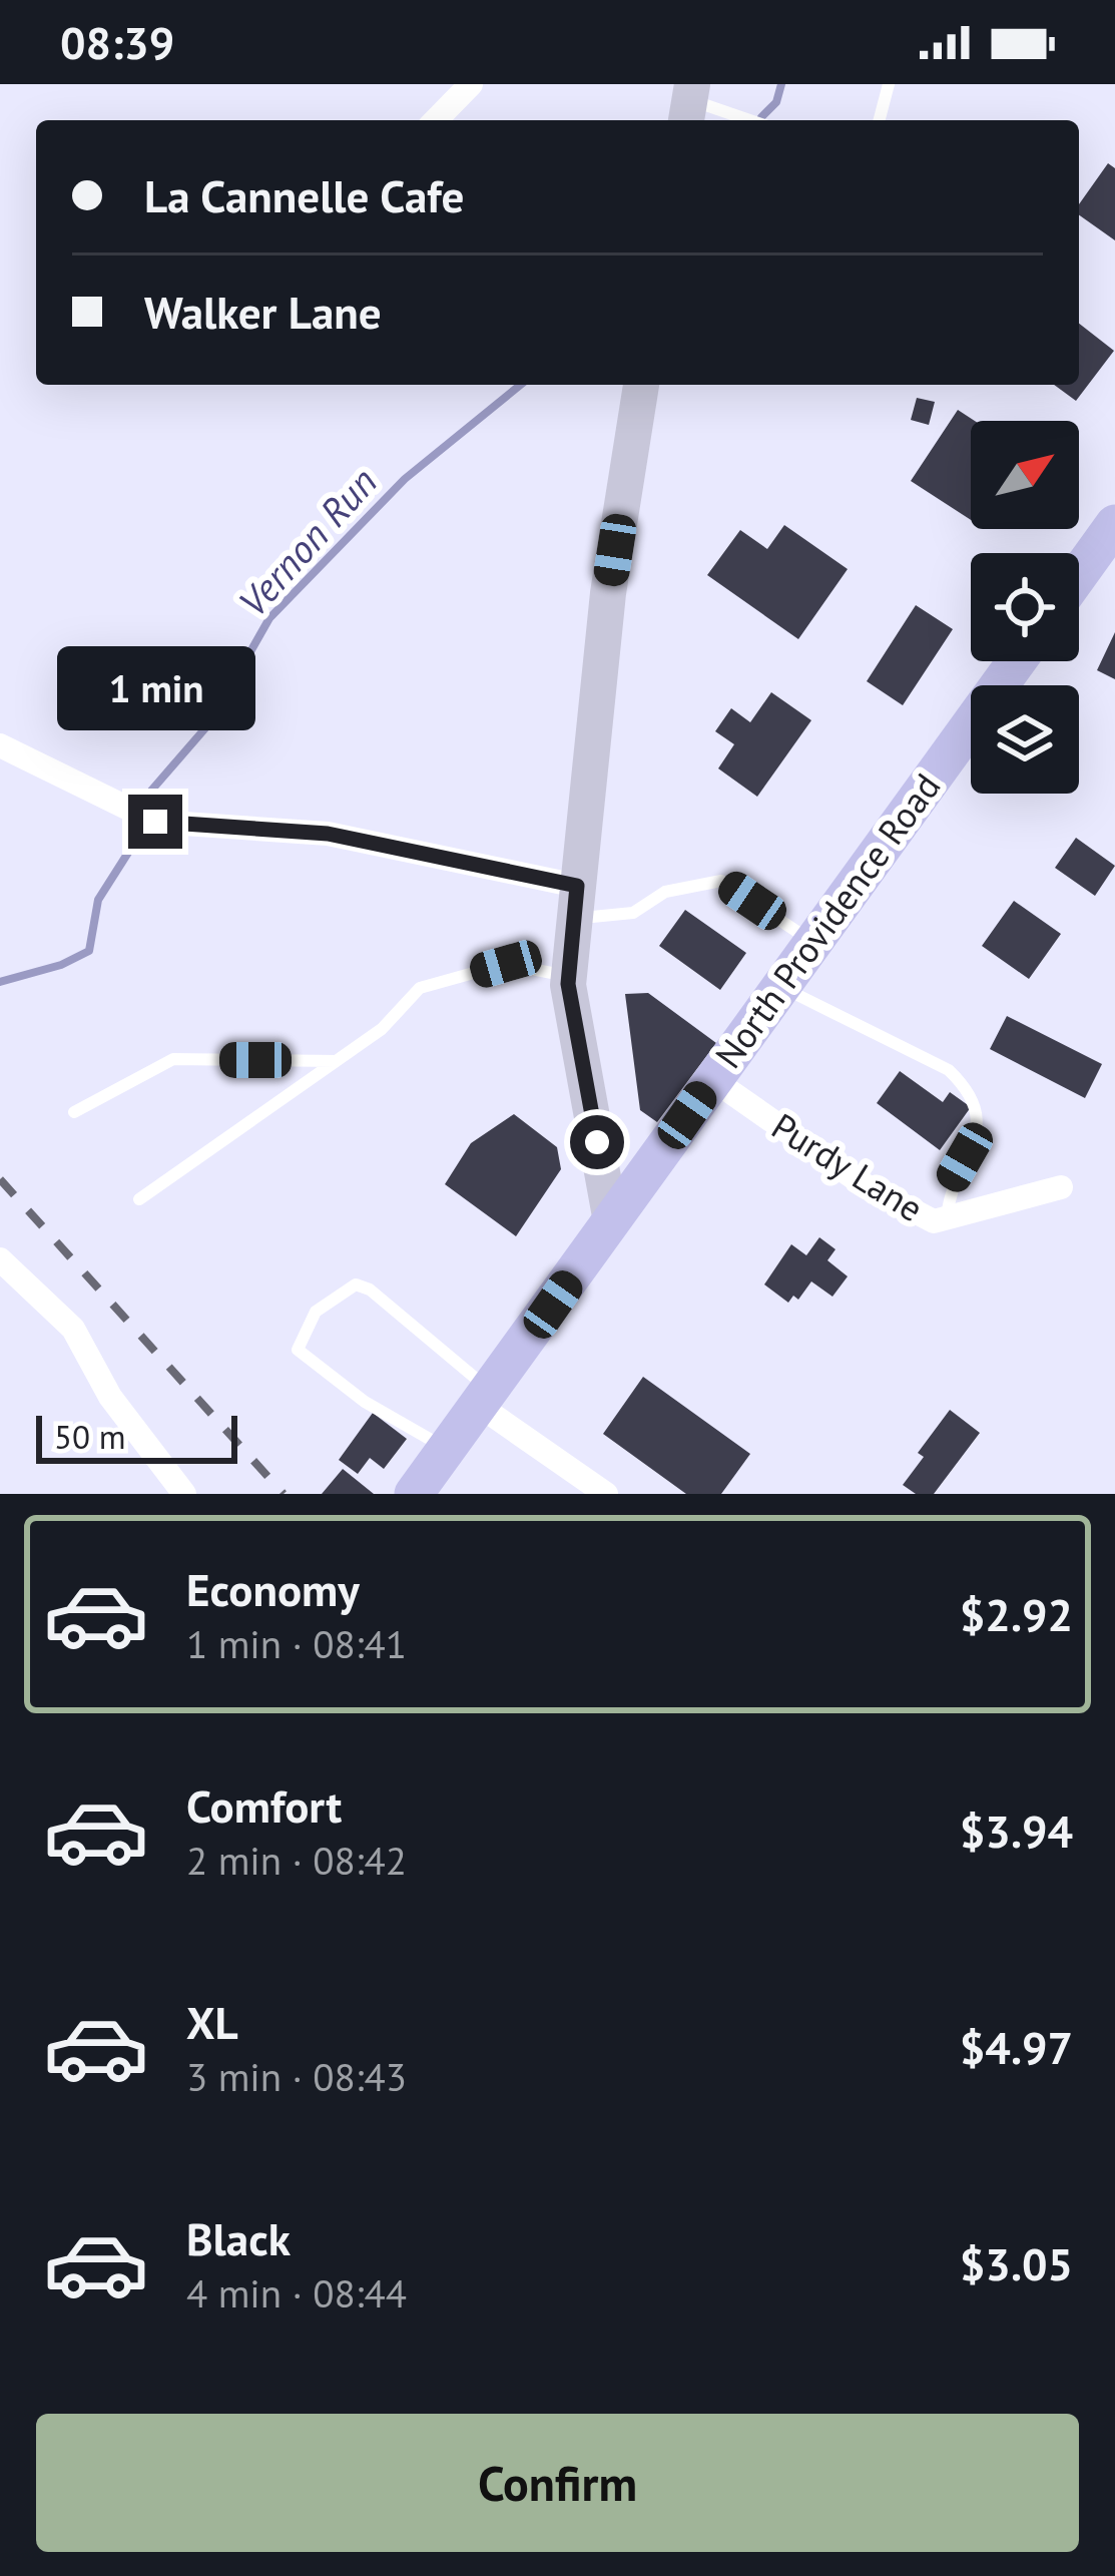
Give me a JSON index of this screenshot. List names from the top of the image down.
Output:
{
  "streets": {
    "main road": ["North Providence Road"],
    "street": ["Purdy Lane"]
  },
  "crossings": [
    ["North Providence Road", "Purdy Lane"]
  ],
  "water": ["Vernon Run"],
  "scale_bar": "50 m",
  "north": "top right",
  "page": {
    "status": "08:39",
    "banner": ["La Cannelle Cafe", "Walker Lane"],
    "bubble": "1 min",
    "scale": "50 m",
    "list": [
      {
        "name": "Economy",
        "note": "1 min · 08:41",
        "value": "$2.92"
      },
      {
        "name": "Comfort",
        "note": "2 min · 08:42",
        "value": "$3.94"
      },
      {
        "name": "XL",
        "note": "3 min · 08:43",
        "value": "$4.97"
      },
      {
        "name": "Black",
        "note": "4 min · 08:44",
        "value": "$3.05"
      }
    ],
    "buttons": "Confirm"
  }
}
